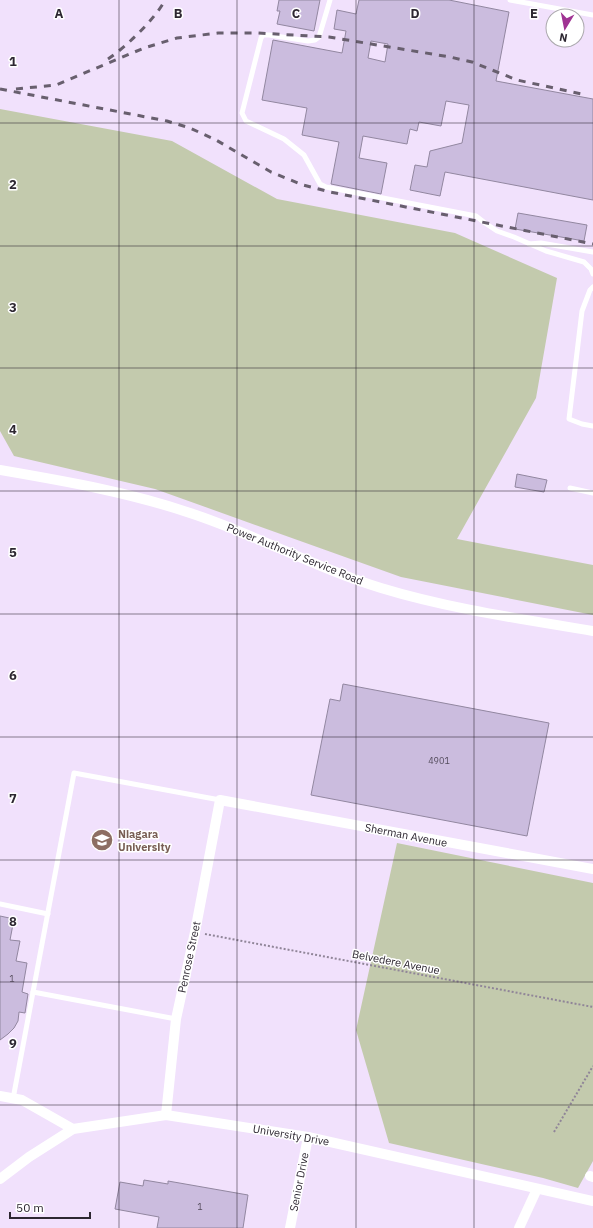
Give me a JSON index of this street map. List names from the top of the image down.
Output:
{
  "streets": {
    "street": [
      "Power Authority Service Road",
      "Sherman Avenue",
      "Penrose Street",
      "University Drive",
      "Senior Drive"
    ],
    "path": ["Belvedere Avenue"]
  },
  "crossings": [
    ["Sherman Avenue", "Penrose Street"],
    ["Penrose Street", "Belvedere Avenue"],
    ["Penrose Street", "University Drive"],
    ["University Drive", "Senior Drive"]
  ],
  "places": {
    "school or university": ["Niagara University"]
  },
  "house_numbers": ["4901", "1", "1"],
  "scale_bar": "50 m",
  "north": "bottom",
  "grid": {
    "columns": [
      "A",
      "B",
      "C",
      "D",
      "E"
    ],
    "rows": [
      "1",
      "2",
      "3",
      "4",
      "5",
      "6",
      "7",
      "8",
      "9"
    ]
  }
}
